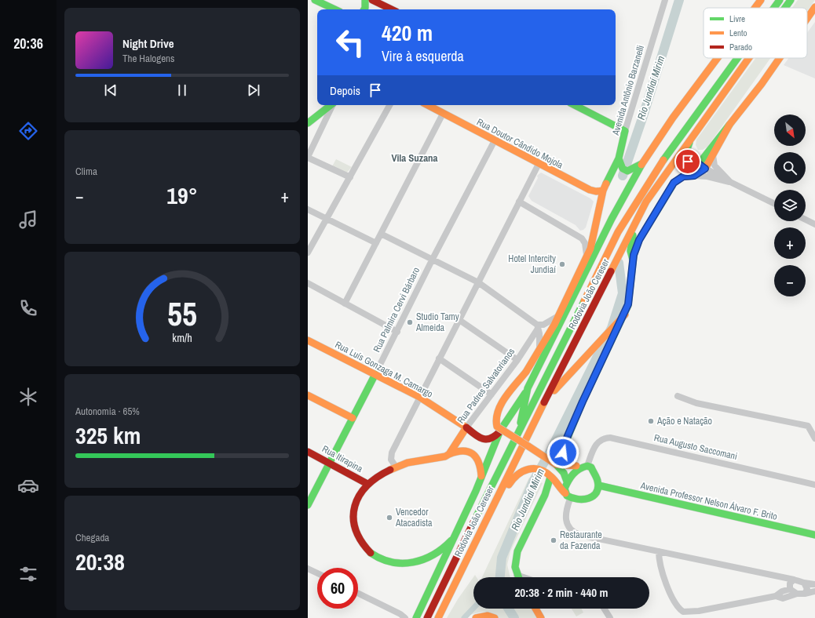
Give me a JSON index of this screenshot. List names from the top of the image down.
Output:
{
  "streets": {
    "main road": [
      "Avenida Antônio Barzanelli",
      "Rua Doutor Cândido Mojola",
      "Rodovia João Cereser",
      "Rua Palmira Cervi Bárbaro",
      "Rua Luís Gonzaga M. Camargo",
      "Rua Padres Salvatorianos",
      "Rua Itirapina",
      "Avenida Professor Nelson Álvaro F. Brito"
    ],
    "street": ["Rua Augusto Saccomani"]
  },
  "crossings": [
    ["Avenida Antônio Barzanelli", "Rua Doutor Cândido Mojola"],
    ["Rua Doutor Cândido Mojola", "Rua Palmira Cervi Bárbaro"],
    ["Rua Palmira Cervi Bárbaro", "Rua Luís Gonzaga M. Camargo"],
    ["Rua Palmira Cervi Bárbaro", "Rua Itirapina"],
    ["Rua Luís Gonzaga M. Camargo", "Rua Padres Salvatorianos"],
    ["Rua Augusto Saccomani", "Avenida Professor Nelson Álvaro F. Brito"]
  ],
  "districts": ["Vila Suzana"],
  "water": ["Rio Jundiaí Mirim"],
  "places": [
    "Hotel Intercity Jundiaí",
    "Studio Tamy Almeida",
    "Ação e Natação",
    "Vencedor Atacadista",
    "Restaurante da Fazenda"
  ],
  "legend": ["Livre", "Lento", "Parado"],
  "north": "bottom right",
  "page": {
    "tabs": "20:36",
    "turn": ["420 m", "Vire à esquerda"],
    "song": ["Night Drive", "The Halogens"],
    "then": "Depois",
    "map_buttons": ["+", "−"],
    "tile": [
      "Clima",
      ["Autonomia · 65%", "325 km"],
      ["Chegada", "20:38"]
    ],
    "heat": ["−", "19°", "+"],
    "limit": "60",
    "trip": "20:38 · 2 min · 440 m",
    "gauge": ["55", "km/h"]
  }
}
